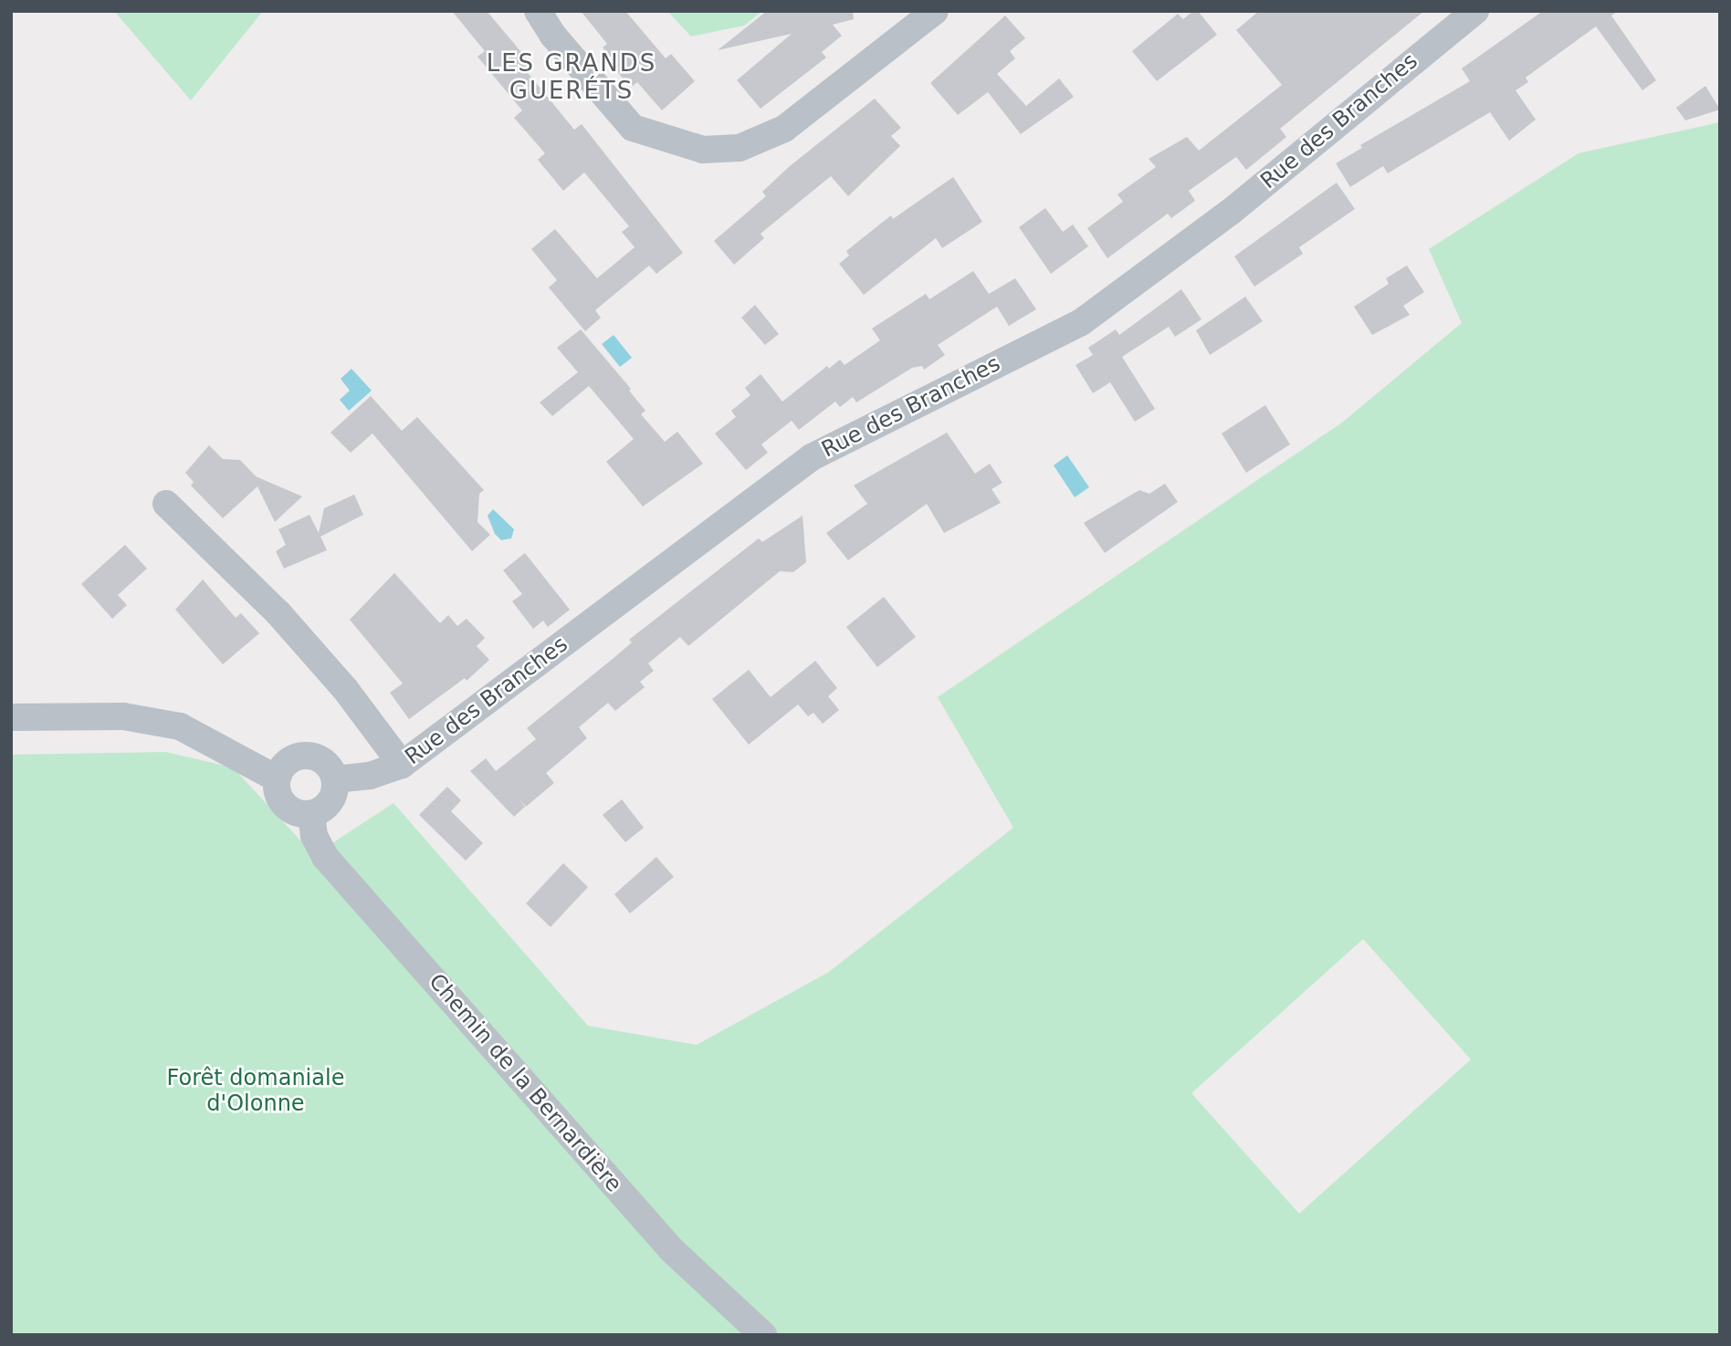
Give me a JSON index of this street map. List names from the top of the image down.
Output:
{
  "streets": {
    "street": ["Rue des Branches", "Chemin de la Bernardière"]
  },
  "crossings": [
    ["Rue des Branches", "Chemin de la Bernardière"]
  ],
  "districts": ["LES GRANDS GUERÉTS"],
  "parks": ["Forêt domaniale d'Olonne"]
}
